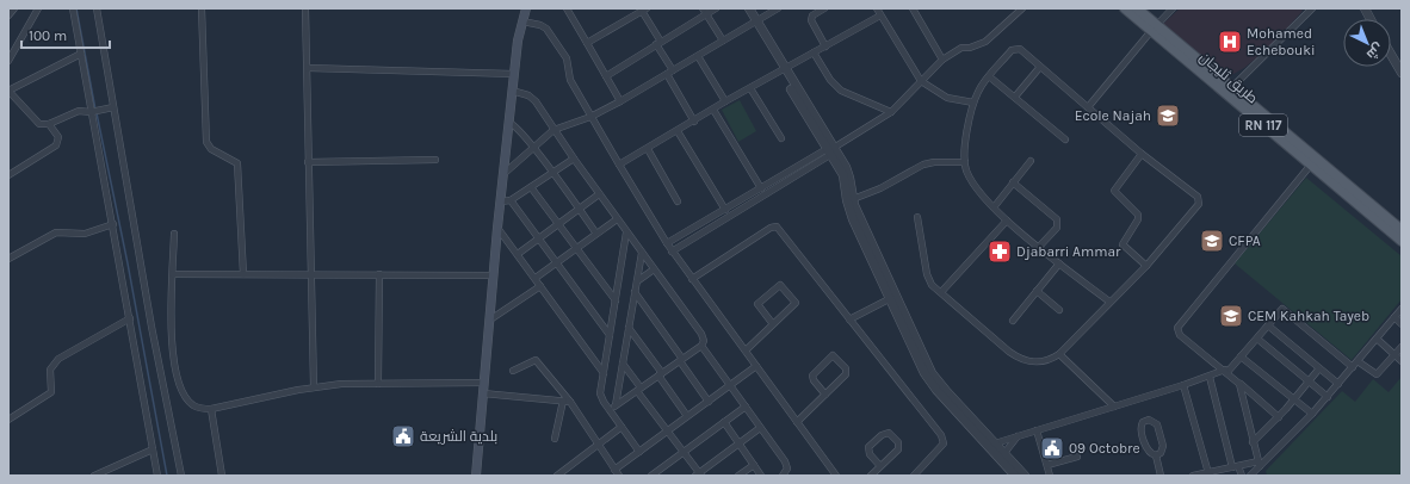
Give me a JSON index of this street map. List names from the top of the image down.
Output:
{
  "streets": {
    "main road": ["طريق ثليجان", "RN 117"]
  },
  "places": {
    "hospital": ["Mohamed Echebouki"],
    "school or university": ["Ecole Najah", "CFPA", "CEM Kahkah Tayeb"],
    "pharmacy": ["Djabarri Ammar"],
    "public building": ["بلدية الشريعة", "09 Octobre"]
  },
  "scale_bar": "100 m",
  "north": "bottom right"
}
